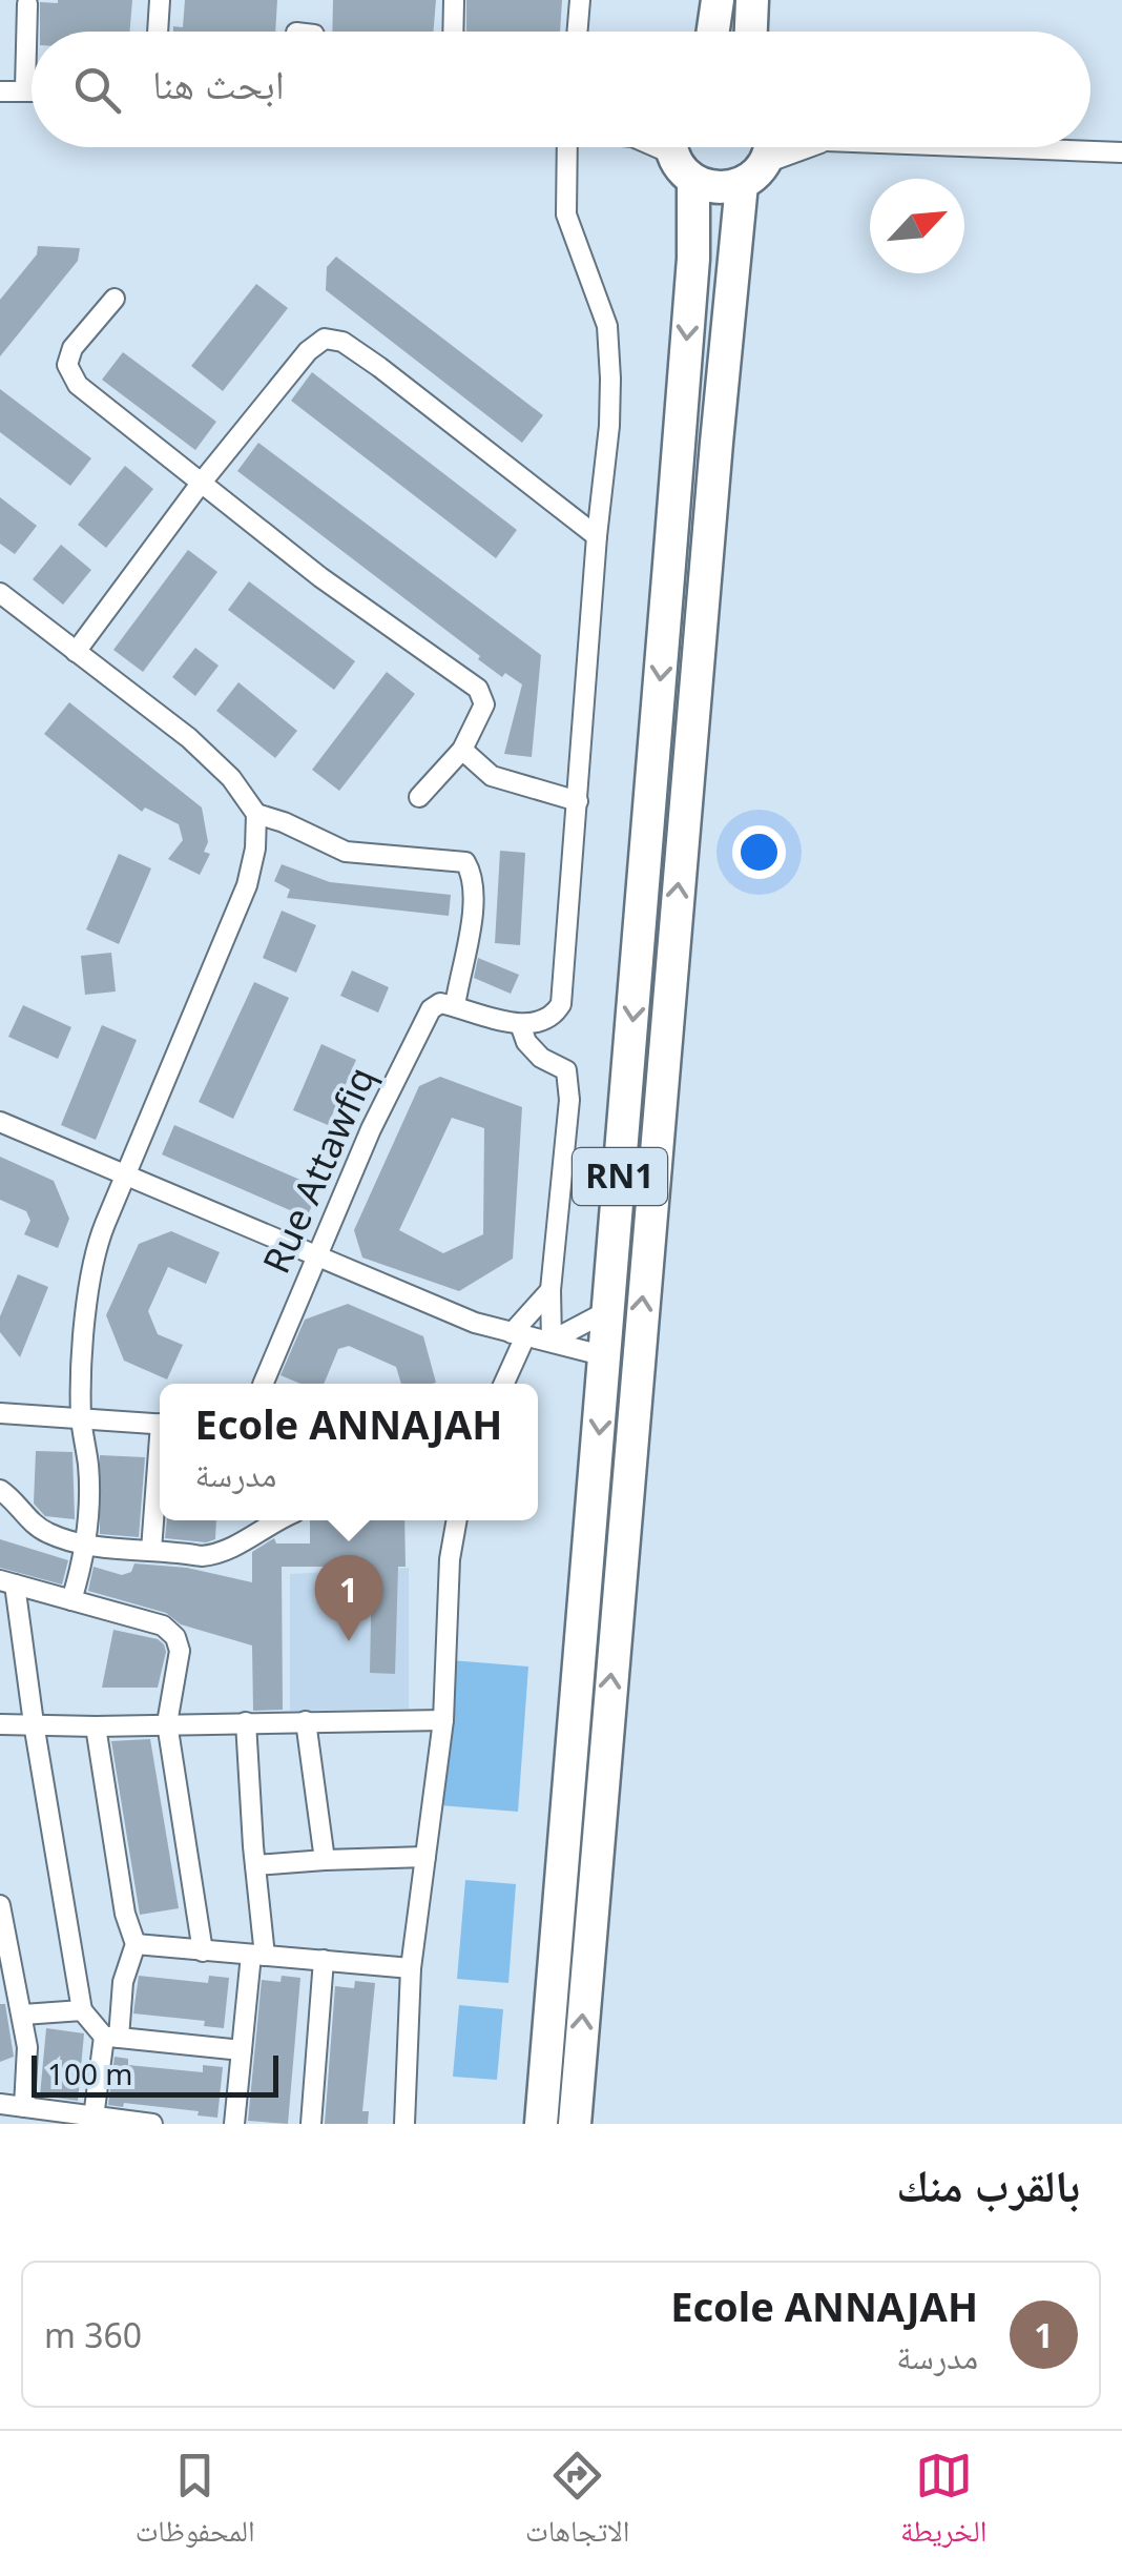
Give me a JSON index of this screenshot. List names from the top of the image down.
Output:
{
  "streets": {
    "highway": ["RN1"],
    "street": ["Rue Attawfiq"]
  },
  "scale_bar": "100 m",
  "north": "top right",
  "page": {
    "search": "ابحث هنا",
    "popup": ["Ecole ANNAJAH", "مدرسة"],
    "pins": "1",
    "scale": "100 m",
    "heading": "بالقرب منك",
    "list": [
      {
        "mark": "1",
        "name": "Ecole ANNAJAH",
        "note": "مدرسة",
        "value": "360 m"
      }
    ],
    "nav": ["الخريطة", "الاتجاهات", "المحفوظات"]
  }
}
